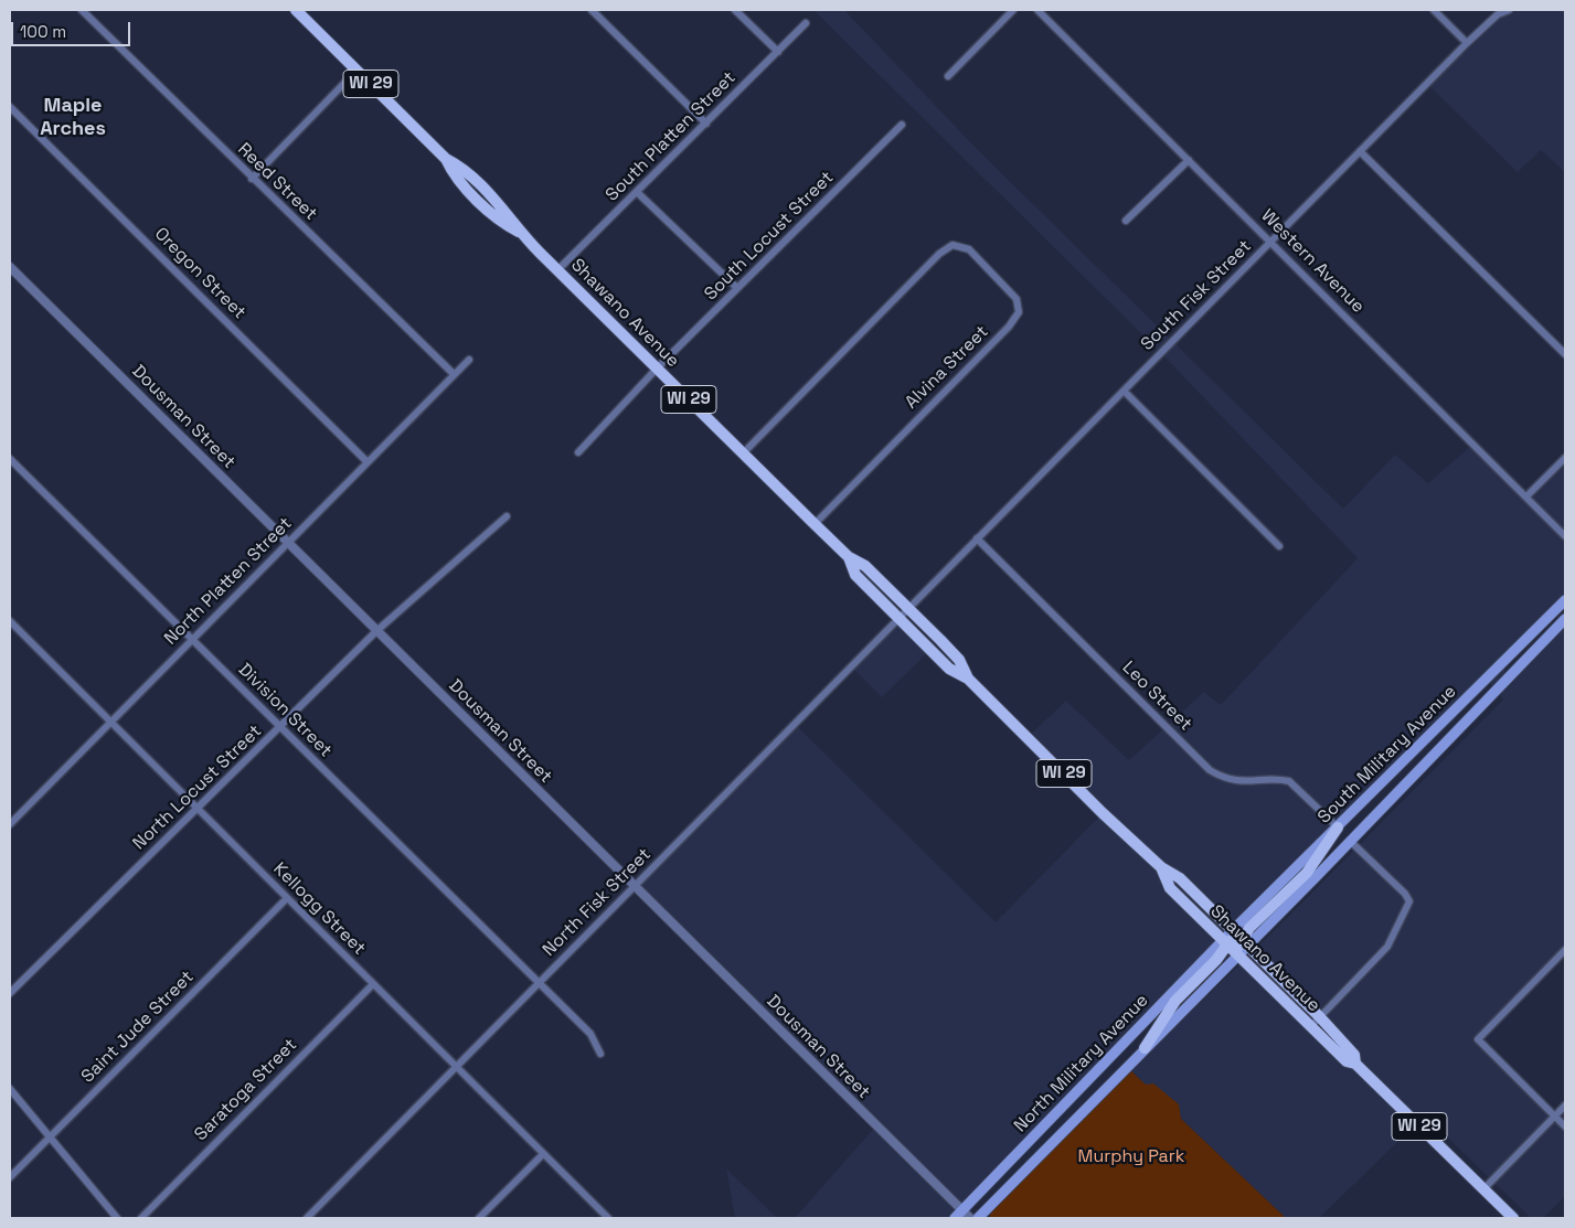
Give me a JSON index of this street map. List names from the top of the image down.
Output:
{
  "streets": {
    "main road": [
      "WI 29",
      "Shawano Avenue",
      "South Military Avenue",
      "North Military Avenue"
    ],
    "street": [
      "South Platten Street",
      "Reed Street",
      "South Locust Street",
      "Western Avenue",
      "Oregon Street",
      "South Fisk Street",
      "Alvina Street",
      "Dousman Street",
      "North Platten Street",
      "Leo Street",
      "Division Street",
      "North Locust Street",
      "North Fisk Street",
      "Kellogg Street",
      "Saint Jude Street",
      "Saratoga Street"
    ]
  },
  "crossings": [
    ["South Platten Street", "Shawano Avenue"],
    ["Reed Street", "North Platten Street"],
    ["South Locust Street", "Shawano Avenue"],
    ["Western Avenue", "South Fisk Street"],
    ["Oregon Street", "North Platten Street"],
    ["South Fisk Street", "Shawano Avenue"],
    ["South Fisk Street", "Leo Street"],
    ["South Fisk Street", "North Fisk Street"],
    ["Shawano Avenue", "Alvina Street"],
    ["Shawano Avenue", "South Military Avenue"],
    ["Shawano Avenue", "North Fisk Street"],
    ["Shawano Avenue", "North Military Avenue"],
    ["Dousman Street", "North Platten Street"],
    ["Dousman Street", "North Locust Street"],
    ["Dousman Street", "North Fisk Street"],
    ["Dousman Street", "North Military Avenue"],
    ["North Platten Street", "Division Street"],
    ["North Platten Street", "Kellogg Street"],
    ["Leo Street", "South Military Avenue"],
    ["Division Street", "North Locust Street"],
    ["Division Street", "North Fisk Street"],
    ["North Locust Street", "Kellogg Street"],
    ["North Fisk Street", "Kellogg Street"],
    ["Kellogg Street", "Saint Jude Street"],
    ["Kellogg Street", "Saratoga Street"]
  ],
  "districts": ["Maple Arches"],
  "parks": ["Murphy Park"],
  "scale_bar": "100 m"
}
